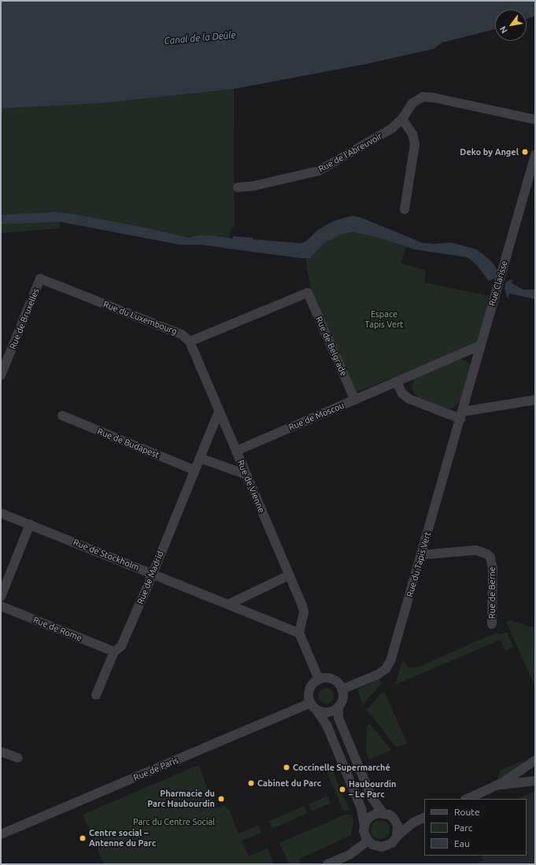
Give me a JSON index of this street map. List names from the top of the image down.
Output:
{
  "streets": {
    "street": [
      "Rue de l'Abreuvoir",
      "Rue Clarisse",
      "Rue du Luxembourg",
      "Rue de Bruxelles",
      "Rue de Belgrade",
      "Rue de Moscou",
      "Rue de Budapest",
      "Rue de Vienne",
      "Rue de Stockholm",
      "Rue du Tapis Vert",
      "Rue de Madrid",
      "Rue de Berne",
      "Rue de Rome",
      "Rue de Paris"
    ]
  },
  "crossings": [
    ["Rue Clarisse", "Rue de Moscou"],
    ["Rue Clarisse", "Rue du Tapis Vert"],
    ["Rue du Luxembourg", "Rue de Bruxelles"],
    ["Rue du Luxembourg", "Rue de Belgrade"],
    ["Rue du Luxembourg", "Rue de Vienne"],
    ["Rue de Belgrade", "Rue de Moscou"],
    ["Rue de Belgrade", "Rue de Vienne"],
    ["Rue de Moscou", "Rue de Vienne"],
    ["Rue de Budapest", "Rue de Madrid"],
    ["Rue de Vienne", "Rue de Stockholm"],
    ["Rue de Vienne", "Rue de Madrid"],
    ["Rue de Stockholm", "Rue de Madrid"],
    ["Rue du Tapis Vert", "Rue de Berne"],
    ["Rue du Tapis Vert", "Rue de Paris"],
    ["Rue de Madrid", "Rue de Rome"]
  ],
  "water": ["Canal de la Deûle"],
  "parks": ["Espace Tapis Vert", "Parc du Centre Social"],
  "places": [
    "Deko by Angel",
    "Coccinelle Supermarché",
    "Cabinet du Parc",
    "Haubourdin – Le Parc",
    "Pharmacie du Parc Haubourdin",
    "Centre social – Antenne du Parc"
  ],
  "legend": ["Route", "Parc", "Eau"],
  "north": "bottom left"
}
